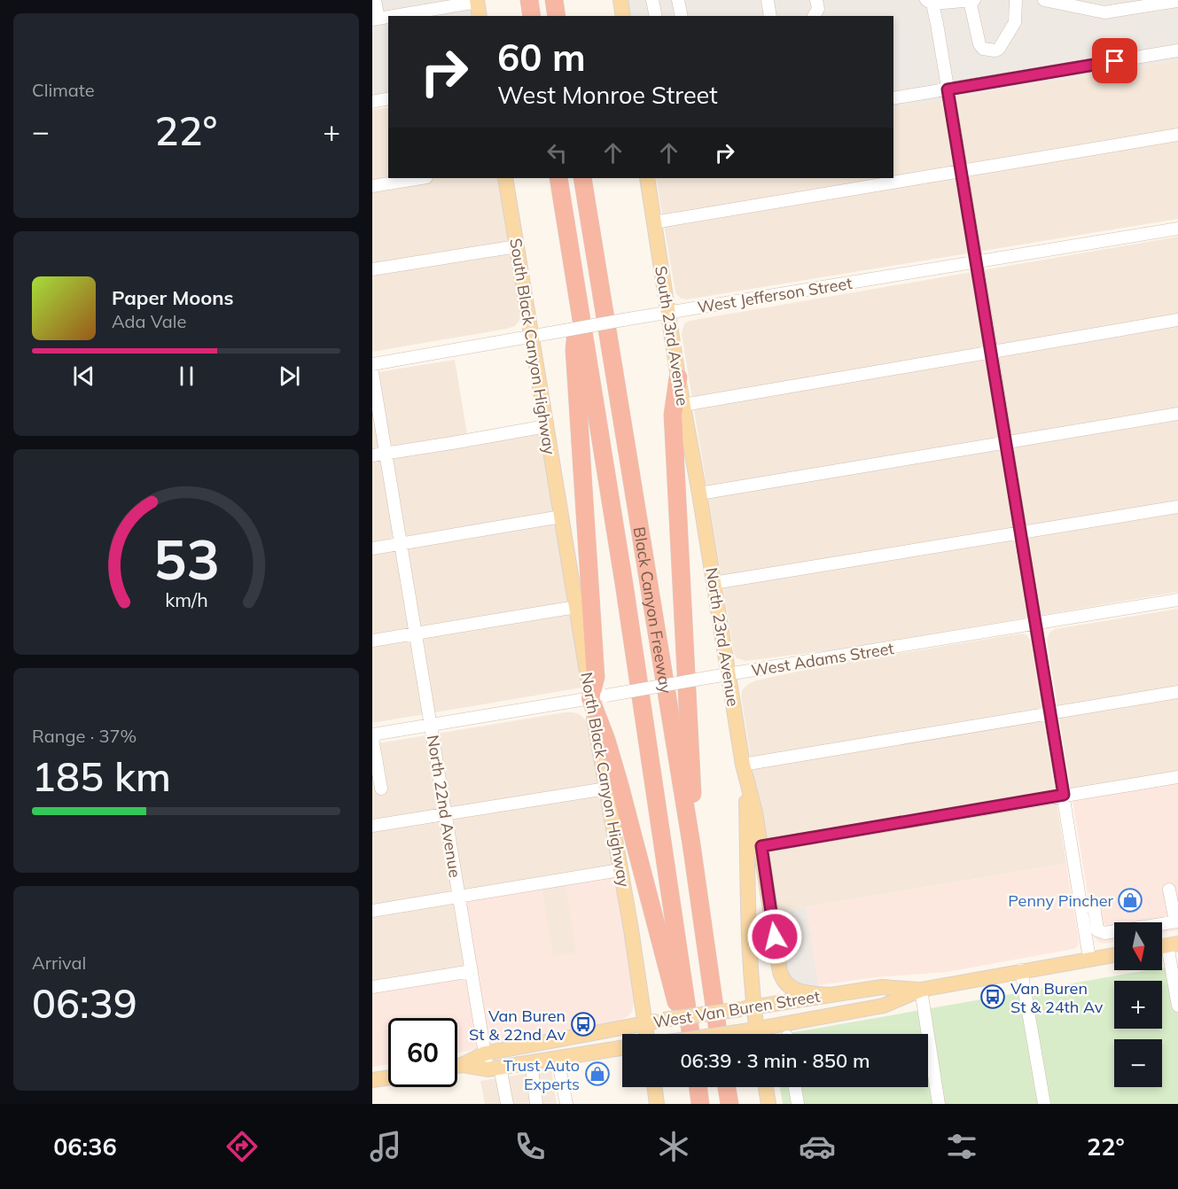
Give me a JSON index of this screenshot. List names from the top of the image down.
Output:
{
  "streets": {
    "highway": ["Black Canyon Freeway"],
    "main road": [
      "South 23rd Avenue",
      "South Black Canyon Highway",
      "North 23rd Avenue",
      "North Black Canyon Highway",
      "West Van Buren Street"
    ],
    "street": ["West Jefferson Street", "West Adams Street", "North 22nd Avenue"]
  },
  "crossings": [
    ["West Jefferson Street", "South 23rd Avenue"],
    ["West Jefferson Street", "South Black Canyon Highway"],
    ["South 23rd Avenue", "North 23rd Avenue"],
    ["South Black Canyon Highway", "North Black Canyon Highway"],
    ["North 23rd Avenue", "West Adams Street"],
    ["West Adams Street", "North Black Canyon Highway"],
    ["West Adams Street", "North 22nd Avenue"],
    ["North Black Canyon Highway", "West Van Buren Street"],
    ["North 22nd Avenue", "West Van Buren Street"]
  ],
  "places": {
    "shop": ["Penny Pincher", "Trust Auto Experts"],
    "bus stop": ["Van Buren St & 24th Av", "Van Buren St & 22nd Av"]
  },
  "north": "bottom",
  "page": {
    "tile": [
      "Climate",
      ["Range · 37%", "185 km"],
      ["Arrival", "06:39"]
    ],
    "turn": ["60 m", "West Monroe Street"],
    "heat": ["−", "22°", "+"],
    "song": ["Paper Moons", "Ada Vale"],
    "map_buttons": ["+", "−"],
    "limit": "60",
    "trip": "06:39 · 3 min · 850 m",
    "tabs": ["06:36", "22°"],
    "gauge": ["53", "km/h"]
  }
}
